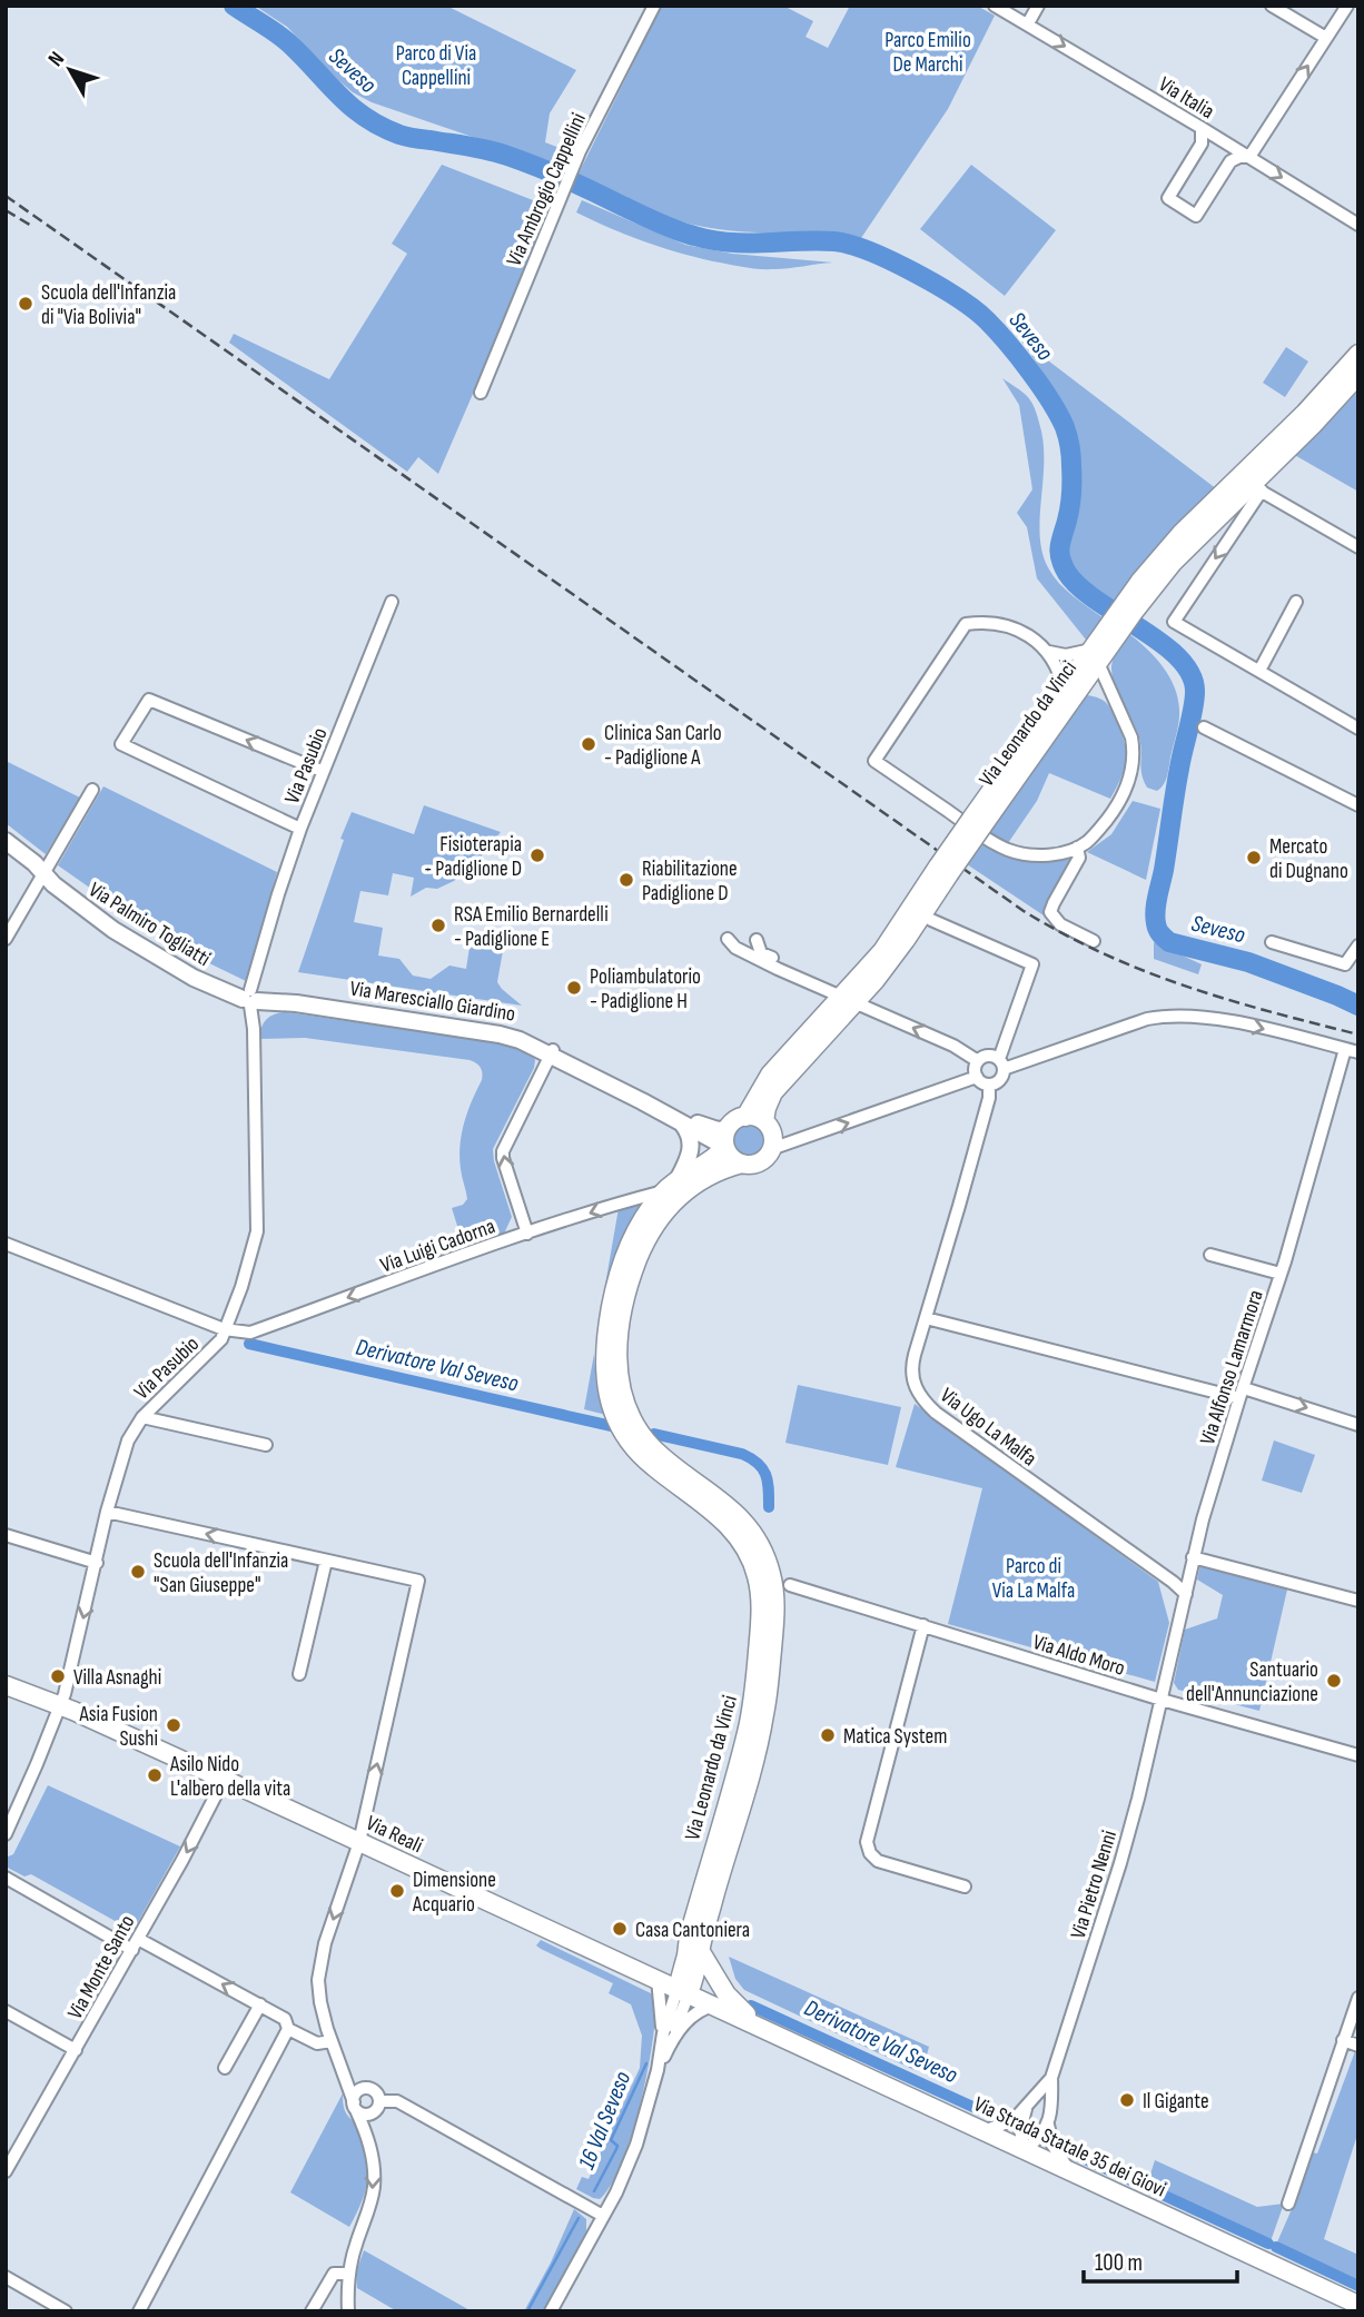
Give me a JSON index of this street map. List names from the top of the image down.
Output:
{
  "streets": {
    "main road": ["Via Leonardo da Vinci", "Via Reali", "Via Strada Statale 35 dei Giovi"],
    "street": [
      "Via Italia",
      "Via Ambrogio Cappellini",
      "Via Pasubio",
      "Via Palmiro Togliatti",
      "Via Maresciallo Giardino",
      "Via Luigi Cadorna",
      "Via Alfonso Lamarmora",
      "Via Ugo La Malfa",
      "Via Aldo Moro",
      "Via Pietro Nenni",
      "Via Monte Santo"
    ]
  },
  "crossings": [
    ["Via Leonardo da Vinci", "Via Maresciallo Giardino"],
    ["Via Leonardo da Vinci", "Via Luigi Cadorna"],
    ["Via Leonardo da Vinci", "Via Reali"],
    ["Via Pasubio", "Via Palmiro Togliatti"],
    ["Via Pasubio", "Via Maresciallo Giardino"],
    ["Via Pasubio", "Via Luigi Cadorna"],
    ["Via Pasubio", "Via Reali"],
    ["Via Palmiro Togliatti", "Via Maresciallo Giardino"],
    ["Via Alfonso Lamarmora", "Via Ugo La Malfa"],
    ["Via Alfonso Lamarmora", "Via Aldo Moro"],
    ["Via Alfonso Lamarmora", "Via Pietro Nenni"],
    ["Via Aldo Moro", "Via Pietro Nenni"],
    ["Via Reali", "Via Monte Santo"],
    ["Via Reali", "Via Strada Statale 35 dei Giovi"],
    ["Via Pietro Nenni", "Via Strada Statale 35 dei Giovi"]
  ],
  "one_way": ["Via Italia", "Via Luigi Cadorna", "Via Monte Santo"],
  "water": ["Seveso", "Derivatore Val Seveso", "16 Val Seveso"],
  "parks": ["Parco Emilio De Marchi", "Parco di Via Cappellini", "Parco di Via La Malfa"],
  "places": [
    "Scuola dell'Infanzia di \"Via Bolivia\"",
    "Clinica San Carlo - Padiglione A",
    "Fisioterapia - Padiglione D",
    "Mercato di Dugnano",
    "Riabilitazione Padiglione D",
    "RSA Emilio Bernardelli - Padiglione E",
    "Poliambulatorio - Padiglione H",
    "Scuola dell'Infanzia \"San Giuseppe\"",
    "Villa Asnaghi",
    "Santuario dell'Annunciazione",
    "Asia Fusion Sushi",
    "Matica System",
    "Asilo Nido L'albero della vita",
    "Dimensione Acquario",
    "Casa Cantoniera",
    "Il Gigante"
  ],
  "scale_bar": "100 m",
  "north": "top left"
}
